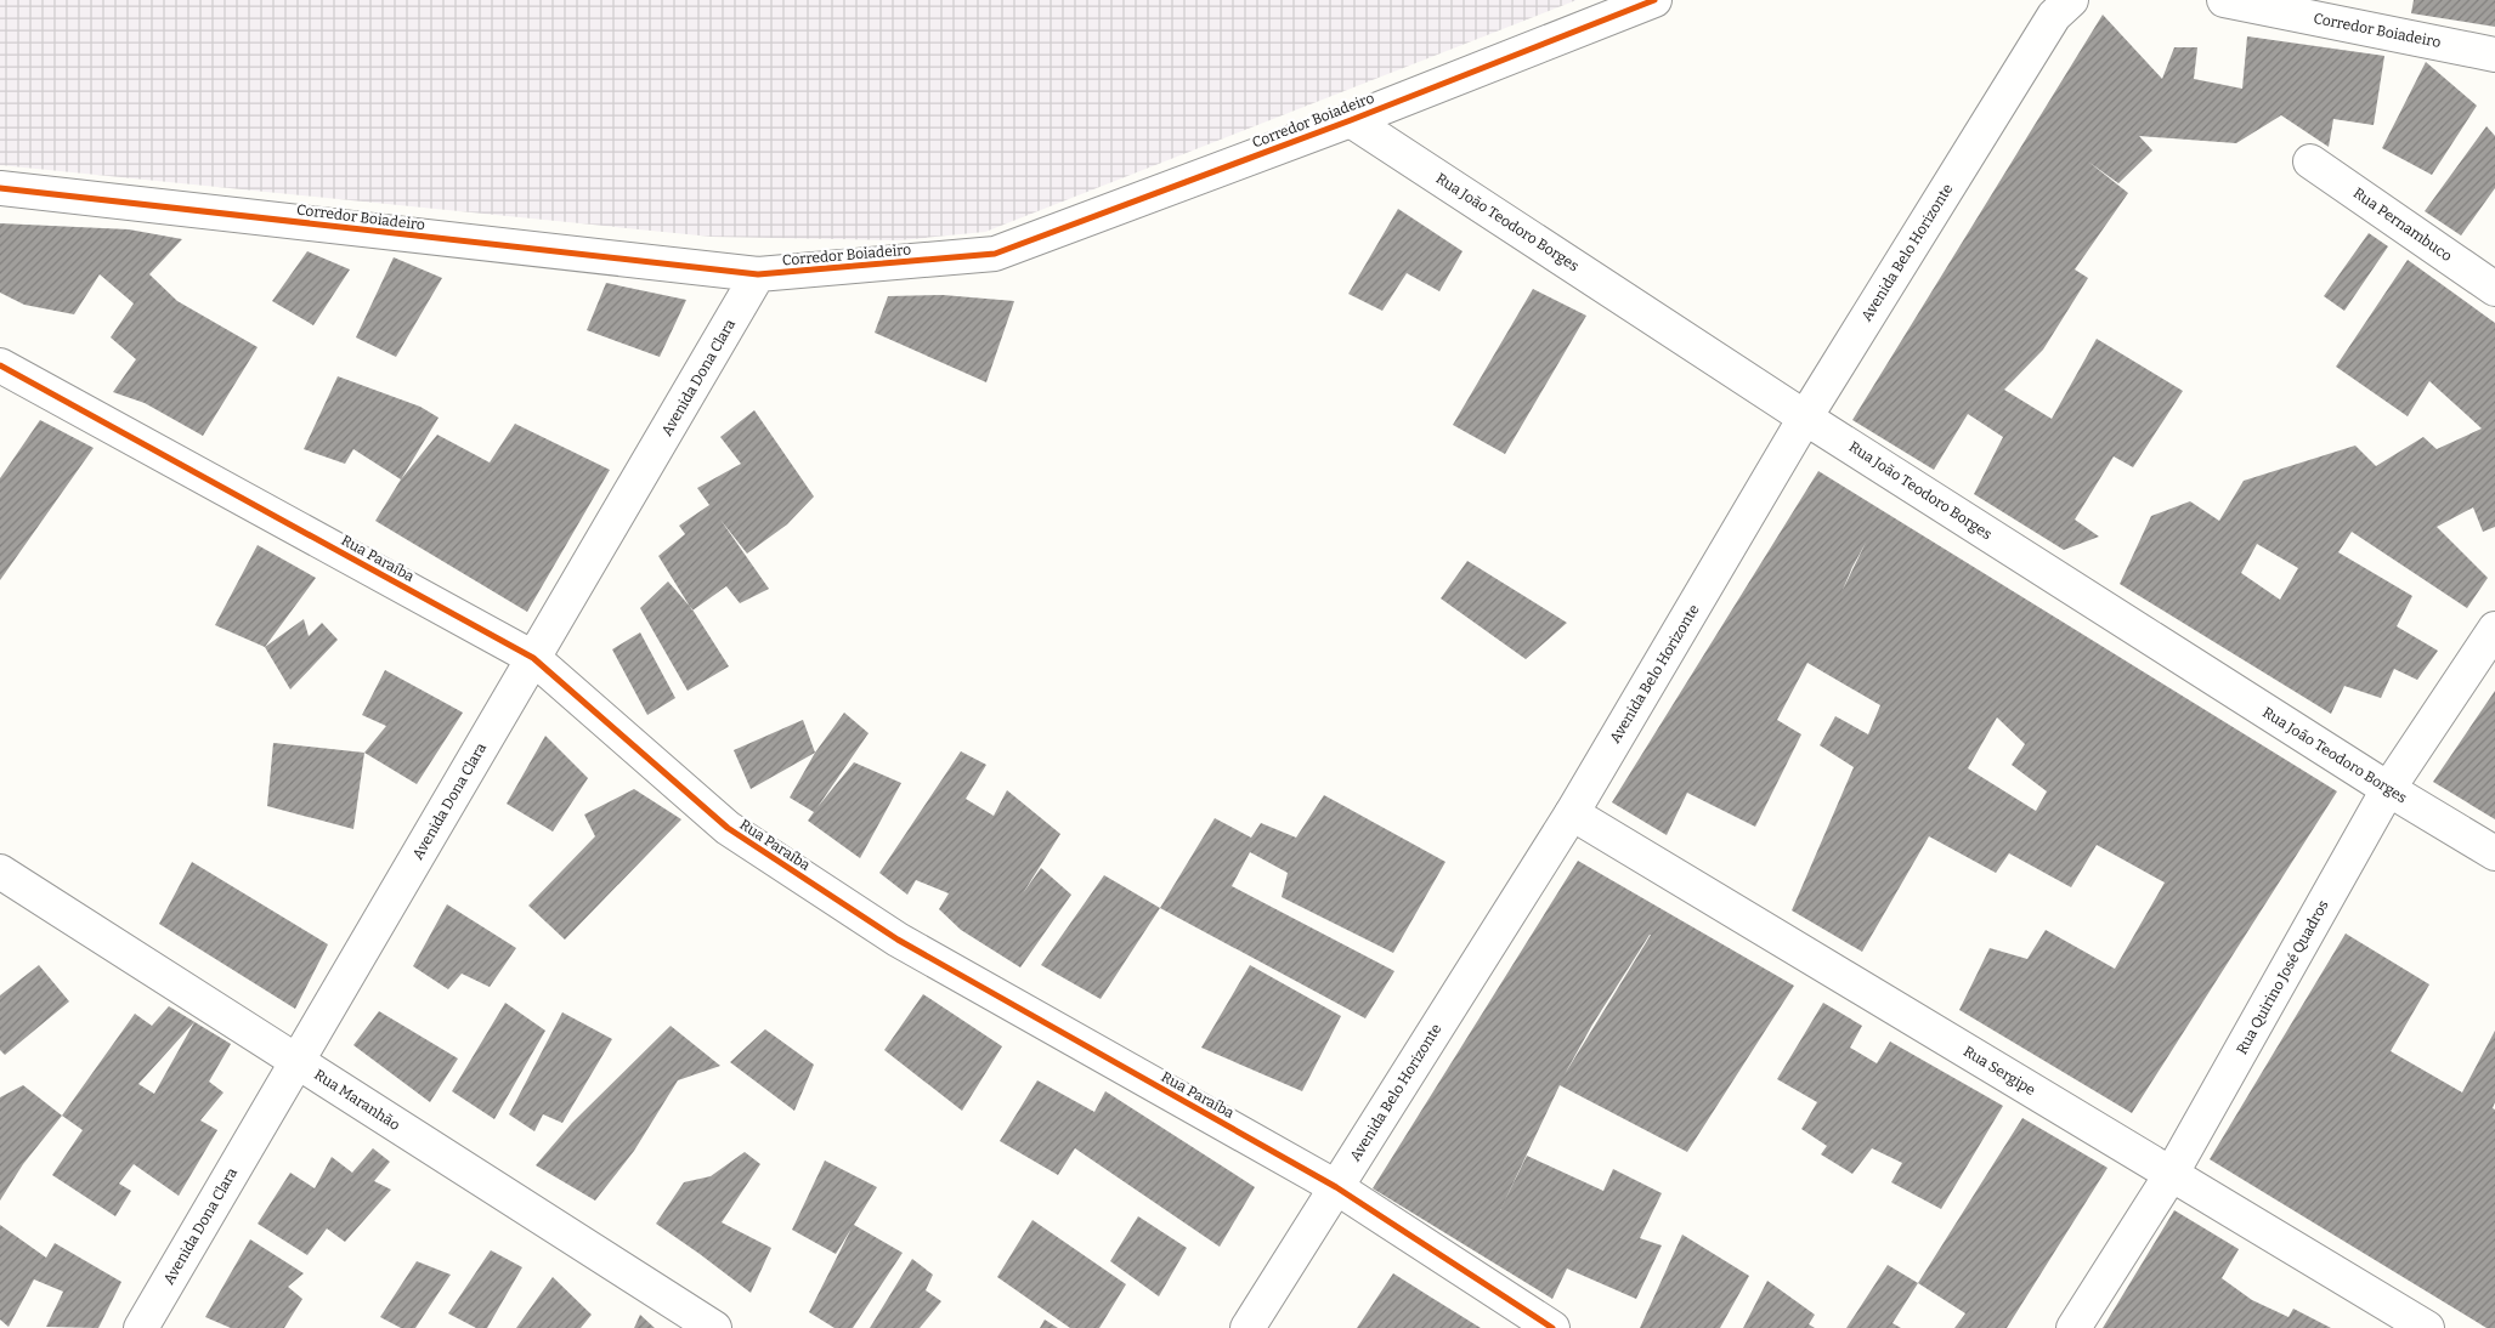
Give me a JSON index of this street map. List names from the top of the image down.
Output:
{
  "streets": {
    "street": [
      "Corredor Boiadeiro",
      "Rua João Teodoro Borges",
      "Rua Pernambuco",
      "Avenida Belo Horizonte",
      "Avenida Dona Clara",
      "Rua Paraíba",
      "Rua Quirino José Quadros",
      "Rua Sergipe",
      "Rua Maranhão"
    ]
  },
  "crossings": [
    ["Corredor Boiadeiro", "Rua João Teodoro Borges"],
    ["Corredor Boiadeiro", "Avenida Dona Clara"],
    ["Rua João Teodoro Borges", "Avenida Belo Horizonte"],
    ["Rua João Teodoro Borges", "Rua Quirino José Quadros"],
    ["Avenida Belo Horizonte", "Rua Paraíba"],
    ["Avenida Belo Horizonte", "Rua Sergipe"],
    ["Avenida Dona Clara", "Rua Paraíba"],
    ["Avenida Dona Clara", "Rua Maranhão"],
    ["Rua Quirino José Quadros", "Rua Sergipe"]
  ]
}
